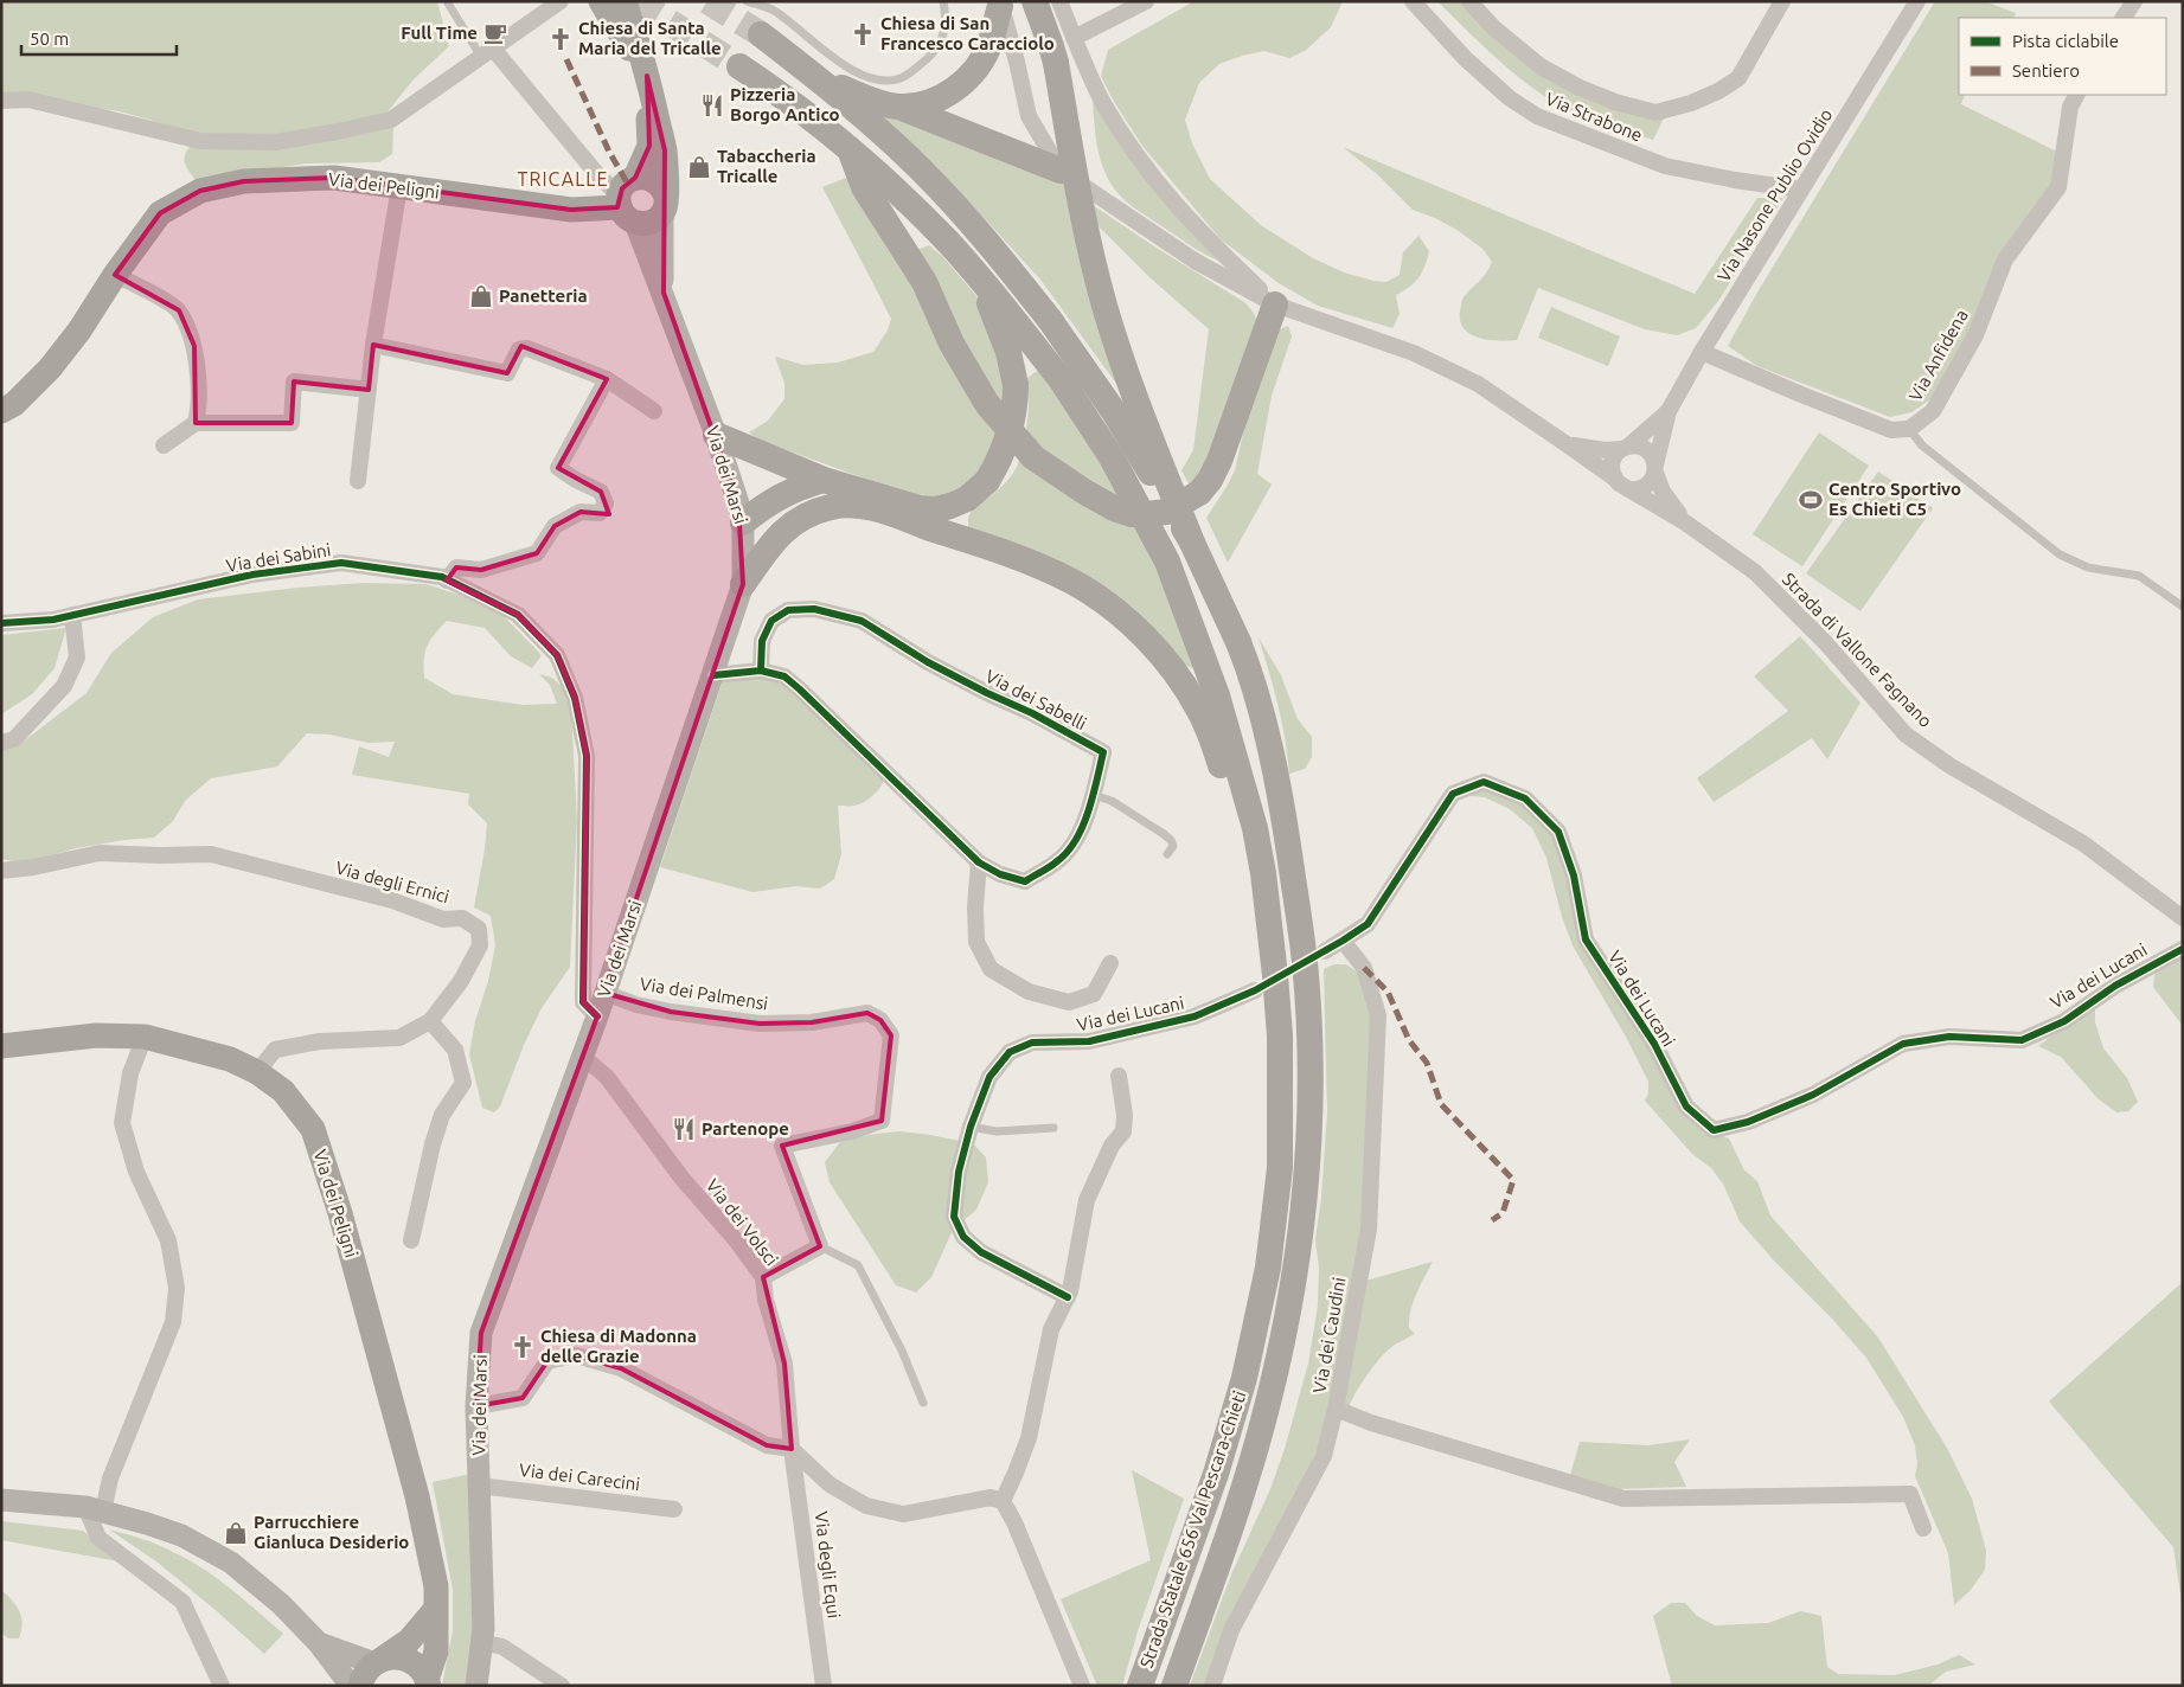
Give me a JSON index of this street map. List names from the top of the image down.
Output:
{
  "streets": {
    "highway": ["Strada Statale 656 Val Pescara-Chieti"],
    "main road": ["Via dei Peligni", "Via dei Marsi"],
    "street": [
      "Via Strabone",
      "Via Nasone Publio Ovidio",
      "Via Anfidena",
      "Via dei Sabini",
      "Strada di Vallone Fagnano",
      "Via dei Sabelli",
      "Via degli Ernici",
      "Via dei Lucani",
      "Via dei Palmensi",
      "Via dei Volsci",
      "Via dei Caudini",
      "Via dei Carecini",
      "Via degli Equi"
    ]
  },
  "crossings": [
    ["Via Strabone", "Via Nasone Publio Ovidio"],
    ["Via dei Peligni", "Via dei Marsi"],
    ["Via dei Peligni", "Via degli Ernici"],
    ["Via Nasone Publio Ovidio", "Strada di Vallone Fagnano"],
    ["Via dei Marsi", "Via dei Sabini"],
    ["Via dei Marsi", "Via dei Sabelli"],
    ["Via dei Marsi", "Via dei Palmensi"],
    ["Via dei Marsi", "Via dei Volsci"],
    ["Via dei Marsi", "Via dei Carecini"],
    ["Via dei Lucani", "Via dei Caudini"],
    ["Via dei Volsci", "Via degli Equi"]
  ],
  "districts": ["TRICALLE"],
  "places": {
    "cafe": ["Full Time"],
    "church": ["Chiesa di San Francesco Caracciolo", "Chiesa di Santa Maria del Tricalle", "Chiesa di Madonna delle Grazie"],
    "restaurant": ["Pizzeria Borgo Antico", "Partenope"],
    "shop": ["Tabaccheria Tricalle", "Panetteria", "Parrucchiere Gianluca Desiderio"],
    "sports": ["Centro Sportivo Es Chieti C5"]
  },
  "legend": ["Pista ciclabile", "Sentiero"],
  "scale_bar": "50 m"
}
